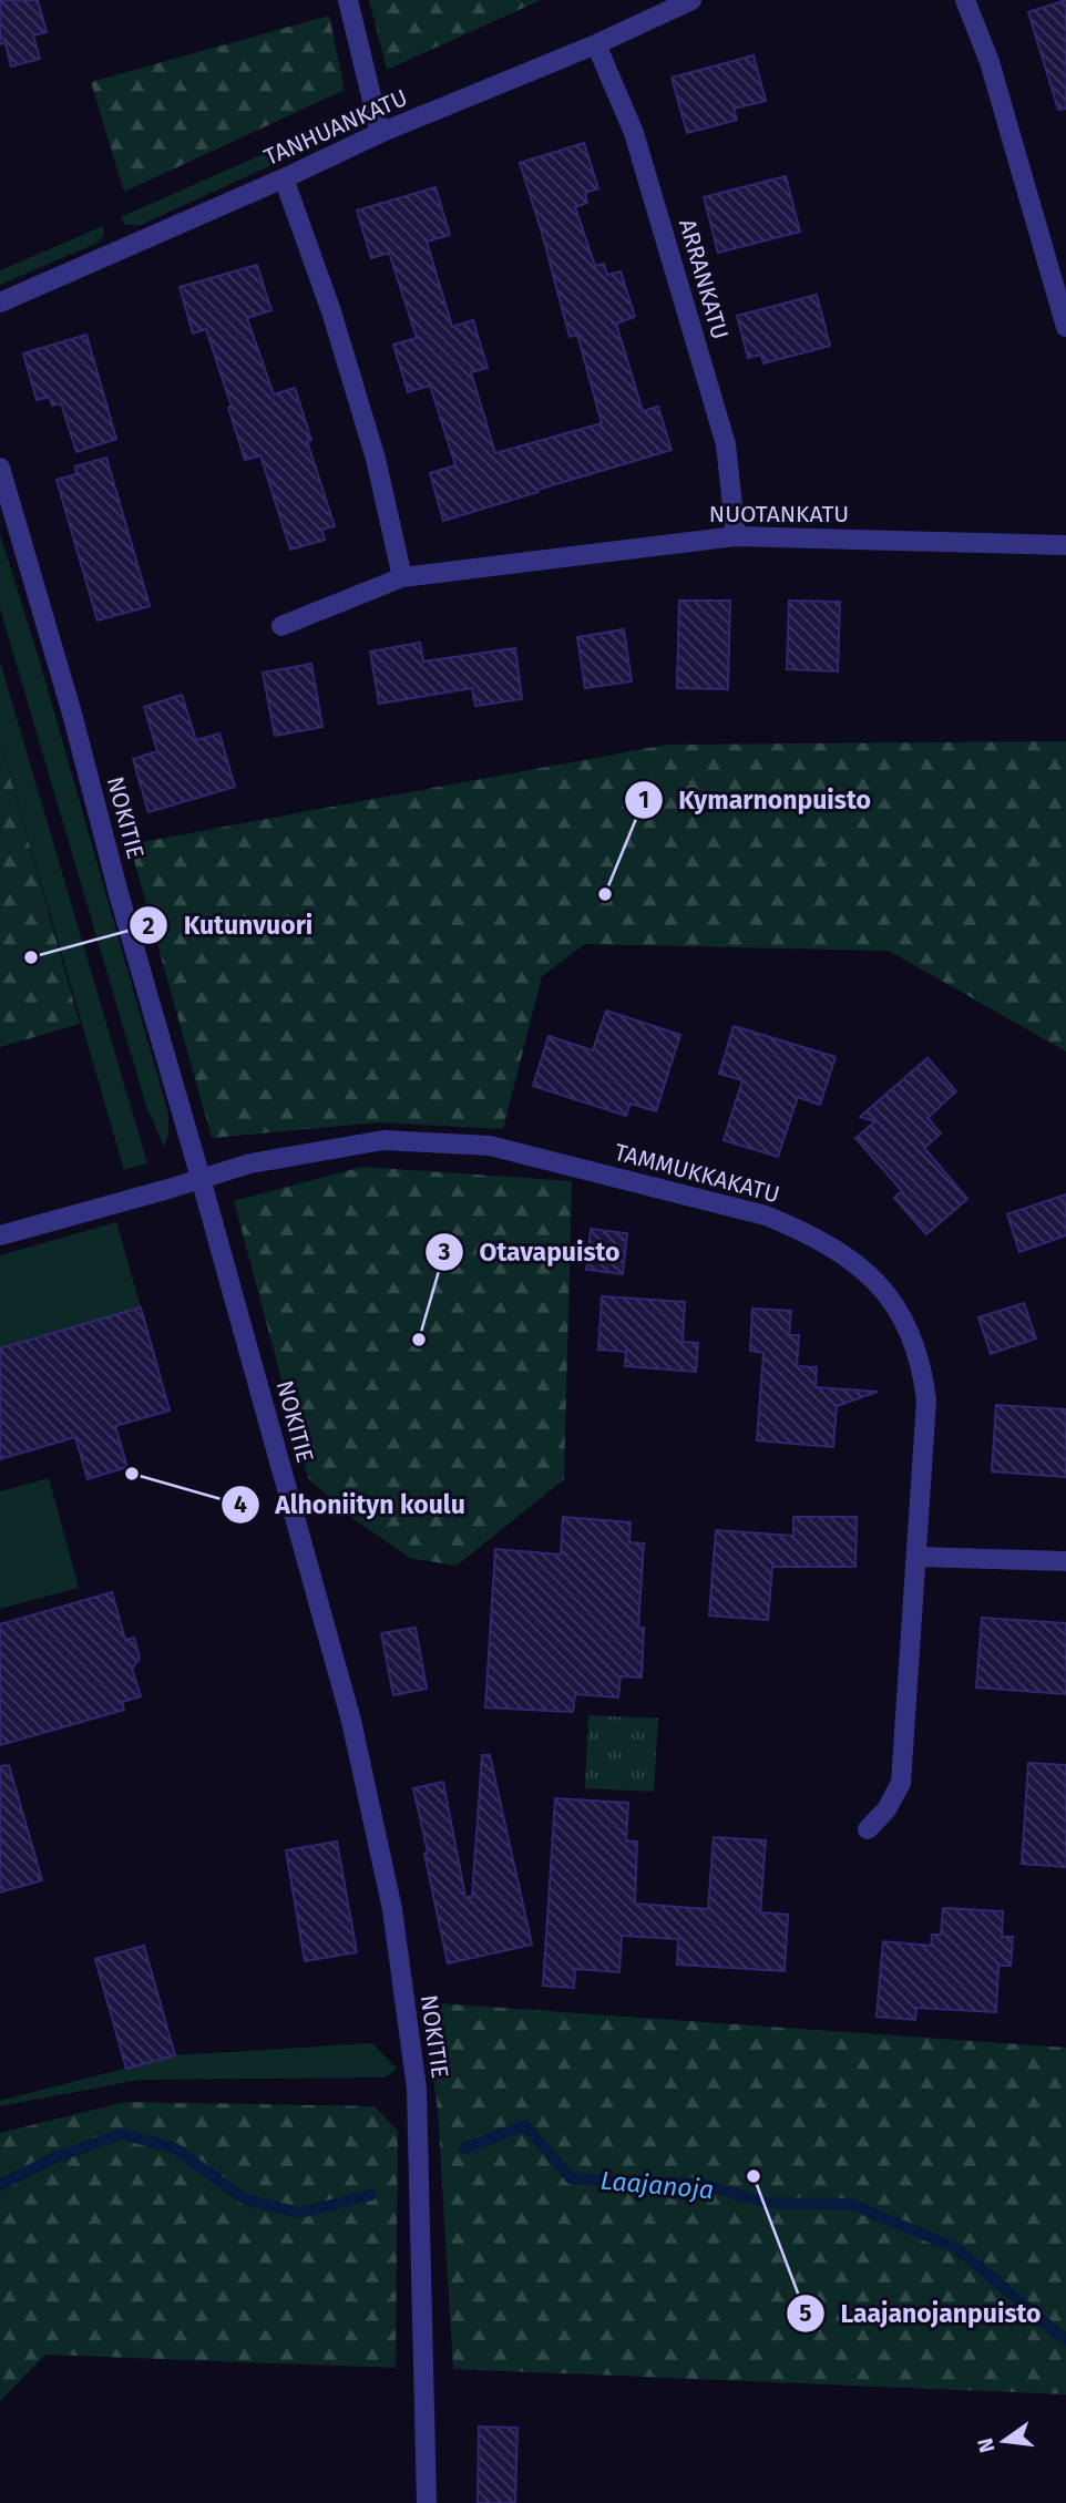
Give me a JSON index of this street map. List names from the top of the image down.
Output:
{
  "streets": {
    "street": [
      "TANHUANKATU",
      "ARRANKATU",
      "NUOTANKATU",
      "NOKITIE",
      "TAMMUKKAKATU"
    ]
  },
  "crossings": [
    ["TANHUANKATU", "ARRANKATU"],
    ["ARRANKATU", "NUOTANKATU"],
    ["NOKITIE", "TAMMUKKAKATU"]
  ],
  "water": ["Laajanoja"],
  "places": [
    "Kymarnonpuisto",
    "Kutunvuori",
    "Otavapuisto",
    "Alhoniityn koulu",
    "Laajanojanpuisto"
  ],
  "north": "left"
}
